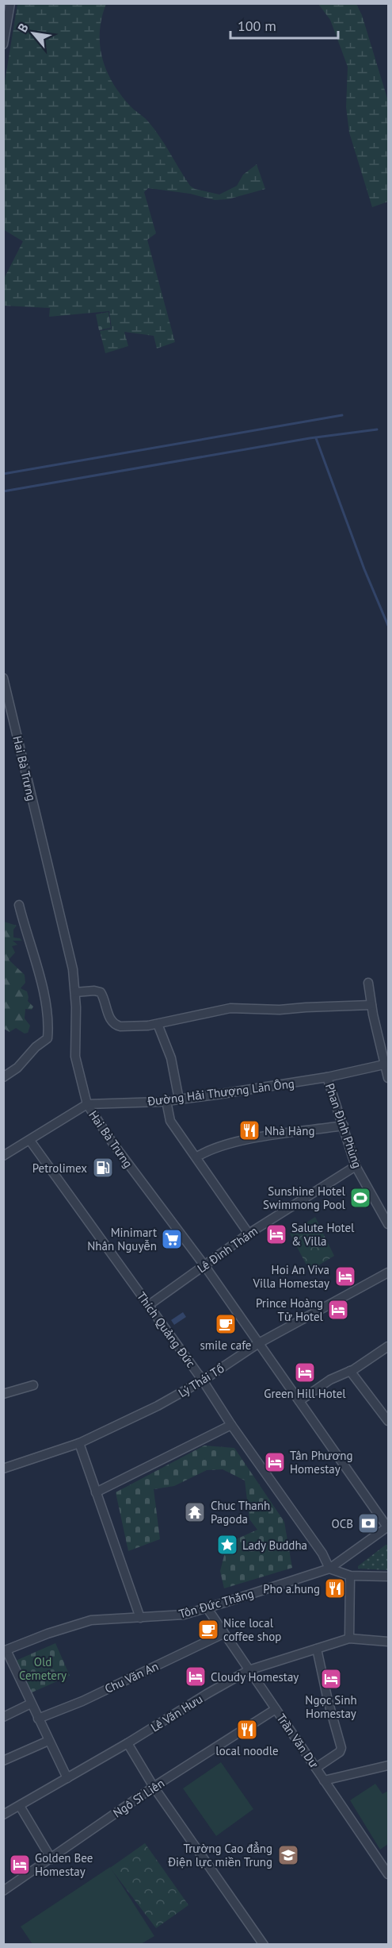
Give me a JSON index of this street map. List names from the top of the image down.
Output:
{
  "streets": {
    "street": [
      "Hai Bà Trưng",
      "Đường Hải Thượng Lãn Ông",
      "Phan Đình Phùng",
      "Lê Đình Thám",
      "Thích Quảng Đức",
      "Lý Thái Tổ",
      "Tôn Đức Thắng",
      "Chu Văn An",
      "Lê Văn Hưu",
      "Trần Văn Dư",
      "Ngô Sĩ Liên"
    ]
  },
  "crossings": [
    ["Hai Bà Trưng", "Đường Hải Thượng Lãn Ông"],
    ["Hai Bà Trưng", "Lê Đình Thám"],
    ["Hai Bà Trưng", "Lý Thái Tổ"],
    ["Hai Bà Trưng", "Tôn Đức Thắng"],
    ["Đường Hải Thượng Lãn Ông", "Phan Đình Phùng"],
    ["Phan Đình Phùng", "Lê Đình Thám"],
    ["Lê Đình Thám", "Thích Quảng Đức"],
    ["Thích Quảng Đức", "Lý Thái Tổ"],
    ["Thích Quảng Đức", "Tôn Đức Thắng"],
    ["Tôn Đức Thắng", "Trần Văn Dư"],
    ["Chu Văn An", "Trần Văn Dư"],
    ["Lê Văn Hưu", "Trần Văn Dư"],
    ["Trần Văn Dư", "Ngô Sĩ Liên"]
  ],
  "parks": ["Old Cemetery"],
  "places": {
    "restaurant": ["Nhà Hàng", "Pho a.hung", "local noodle"],
    "fuel station": ["Petrolimex"],
    "sports": ["Sunshine Hotel Swimmong Pool"],
    "hotel": [
      "Salute Hotel & Villa",
      "Hoi An Viva Villa Homestay",
      "Prince Hoàng Tử Hotel",
      "Green Hill Hotel",
      "Tân Phương Homestay",
      "Cloudy Homestay",
      "Ngọc Sinh Homestay",
      "Golden Bee Homestay"
    ],
    "supermarket": ["Minimart Nhân Nguyễn"],
    "cafe": ["smile cafe", "Nice local coffee shop"],
    "temple": ["Chuc Thanh Pagoda"],
    "bank": ["OCB"],
    "place": ["Lady Buddha"],
    "school or university": ["Trường Cao đẳng Điện lực miền Trung"]
  },
  "scale_bar": "100 m",
  "north": "top left"
}
